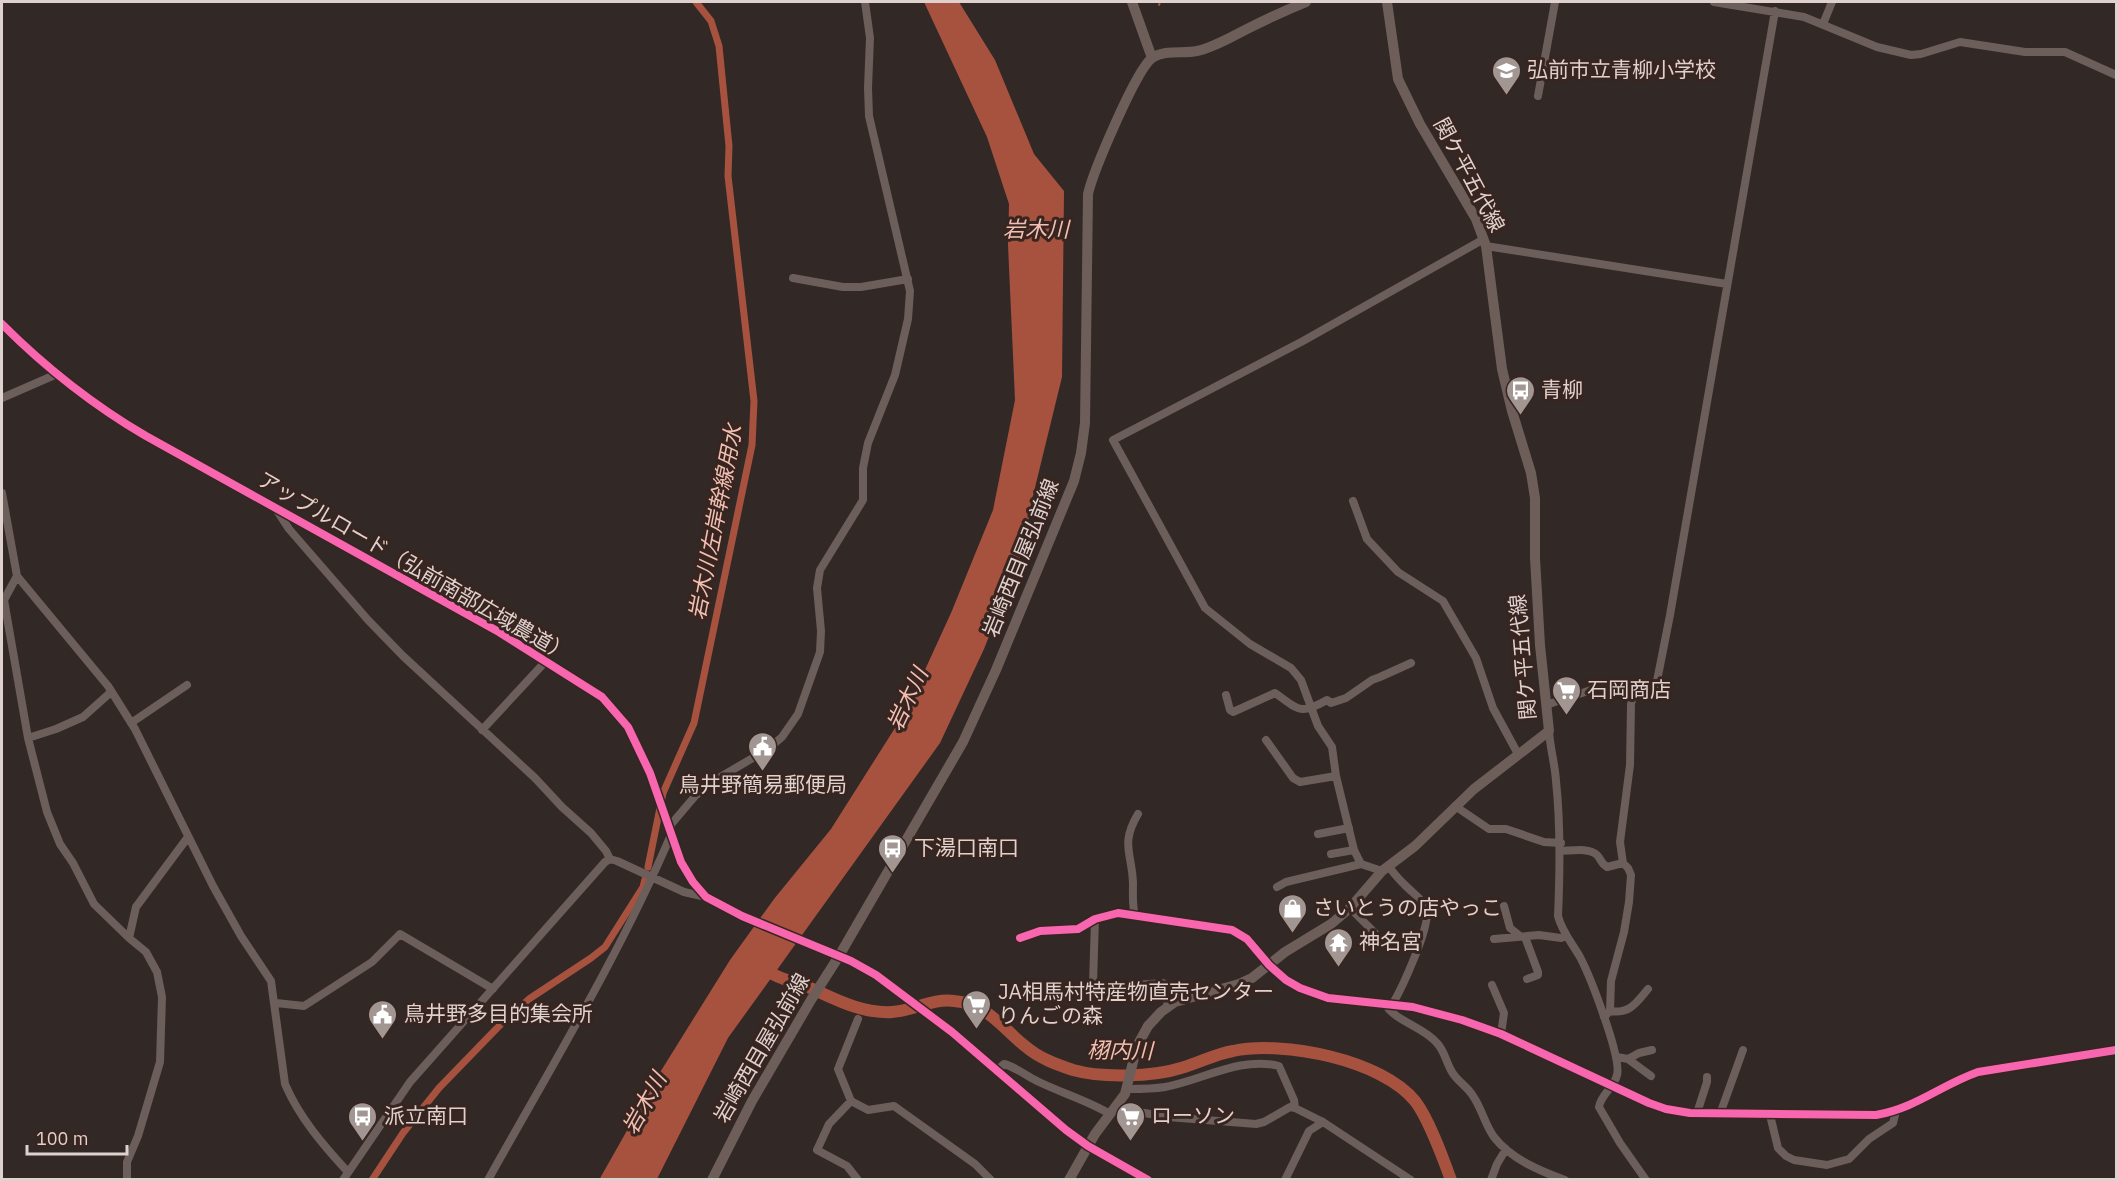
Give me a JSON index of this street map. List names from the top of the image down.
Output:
{
  "streets": {
    "main road": ["関ケ平五代線", "岩崎西目屋弘前線"],
    "street": ["アップルロード（弘前南部広域農道）"]
  },
  "crossings": [
    ["岩崎西目屋弘前線", "アップルロード（弘前南部広域農道）"]
  ],
  "water": ["岩木川", "岩木川左岸幹線用水", "栩内川"],
  "places": {
    "school or university": ["弘前市立青柳小学校"],
    "bus stop": ["青柳", "下湯口南口", "派立南口"],
    "supermarket": ["石岡商店", "JA相馬村特産物直売センター りんごの森", "ローソン"],
    "public building": ["鳥井野簡易郵便局", "鳥井野多目的集会所"],
    "shop": ["さいとうの店やっこ"],
    "temple": ["神名宮"]
  },
  "scale_bar": "100 m"
}
